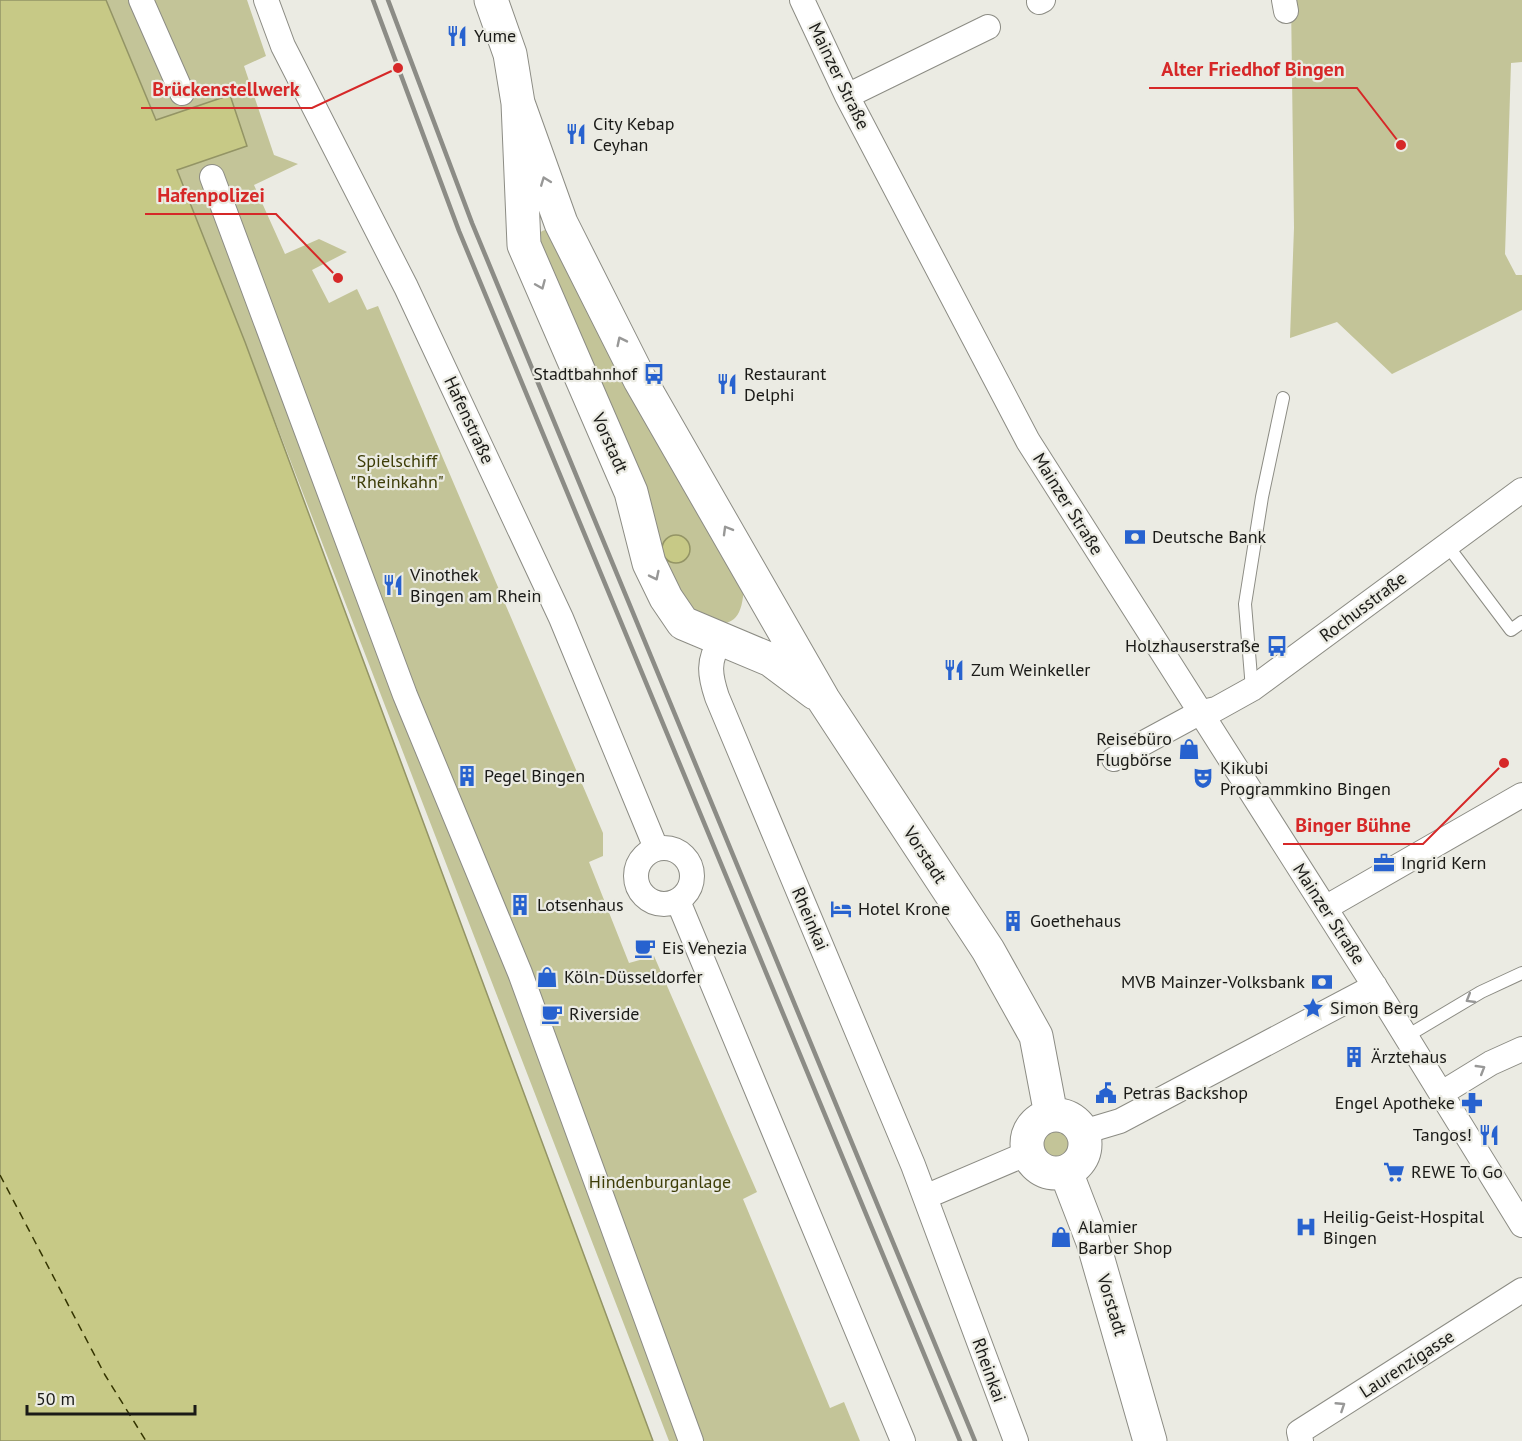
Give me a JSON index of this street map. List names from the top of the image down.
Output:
{
  "streets": {
    "main road": ["Vorstadt"],
    "street": [
      "Mainzer Straße",
      "Hafenstraße",
      "Rochusstraße",
      "Rheinkai",
      "Laurenzigasse"
    ]
  },
  "crossings": [
    ["Mainzer Straße", "Rochusstraße"],
    ["Vorstadt", "Rheinkai"]
  ],
  "one_way": ["Laurenzigasse"],
  "parks": ["Spielschiff \"Rheinkahn\"", "Hindenburganlage"],
  "places": {
    "restaurant": [
      "Yume",
      "City Kebap Ceyhan",
      "Restaurant Delphi",
      "Vinothek Bingen am Rhein",
      "Zum Weinkeller",
      "Tangos!"
    ],
    "other": [
      "Brückenstellwerk",
      "Alter Friedhof Bingen",
      "Hafenpolizei",
      "Binger Bühne"
    ],
    "bus stop": ["Stadtbahnhof", "Holzhauserstraße"],
    "bank": ["Deutsche Bank", "MVB Mainzer-Volksbank"],
    "shop": ["Reisebüro Flugbörse", "Köln-Düsseldorfer", "Alamier Barber Shop"],
    "building": [
      "Pegel Bingen",
      "Lotsenhaus",
      "Goethehaus",
      "Ärztehaus"
    ],
    "theatre": ["Kikubi Programmkino Bingen"],
    "office": ["Ingrid Kern"],
    "hotel": ["Hotel Krone"],
    "cafe": ["Eis Venezia", "Riverside"],
    "place": ["Simon Berg"],
    "public building": ["Petras Backshop"],
    "pharmacy": ["Engel Apotheke"],
    "supermarket": ["REWE To Go"],
    "hospital": ["Heilig-Geist-Hospital Bingen"]
  },
  "scale_bar": "50 m"
}
